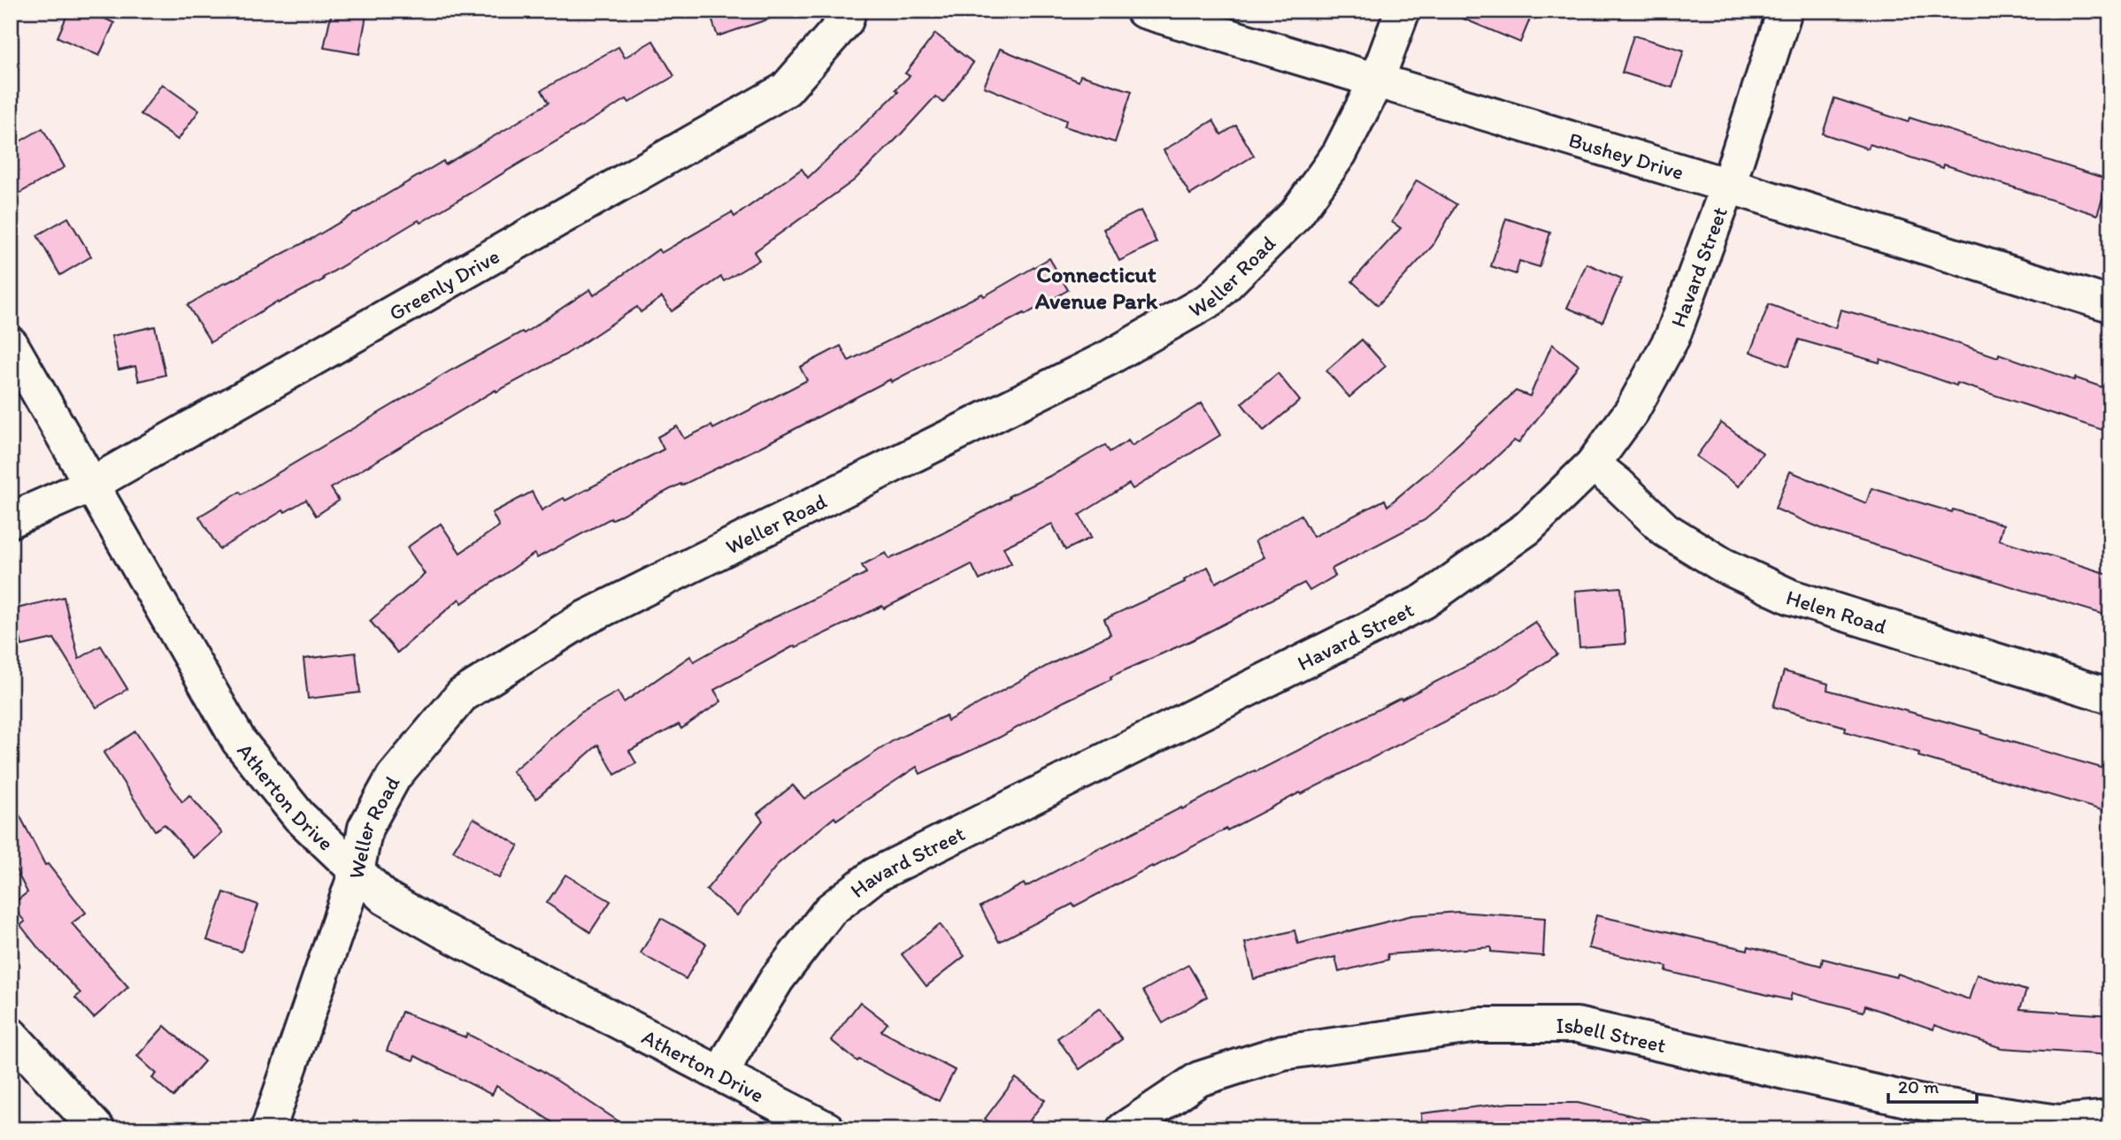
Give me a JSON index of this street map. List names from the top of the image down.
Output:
{
  "streets": {
    "street": [
      "Bushey Drive",
      "Havard Street",
      "Weller Road",
      "Greenly Drive",
      "Helen Road",
      "Atherton Drive",
      "Isbell Street"
    ]
  },
  "crossings": [
    ["Bushey Drive", "Havard Street"],
    ["Bushey Drive", "Weller Road"],
    ["Havard Street", "Helen Road"],
    ["Havard Street", "Atherton Drive"],
    ["Weller Road", "Atherton Drive"],
    ["Greenly Drive", "Atherton Drive"]
  ],
  "districts": ["Connecticut Avenue Park"],
  "scale_bar": "20 m"
}
